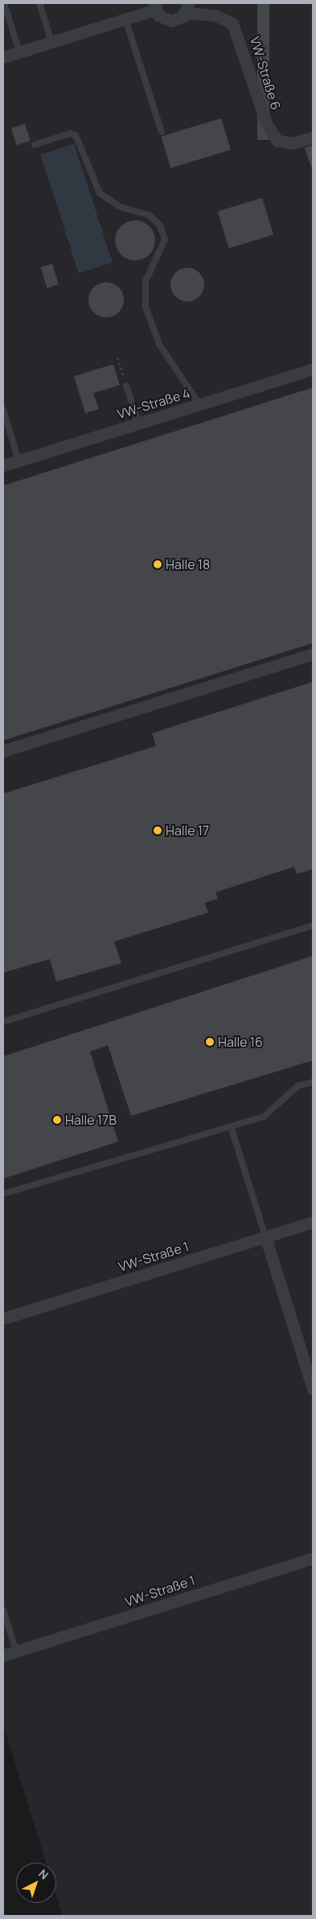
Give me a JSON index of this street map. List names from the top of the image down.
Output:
{
  "streets": {
    "street": ["VW-Straße 6", "VW-Straße 4", "VW-Straße 1"]
  },
  "places": [
    "Halle 18",
    "Halle 17",
    "Halle 16",
    "Halle 17B"
  ],
  "north": "top right"
}
